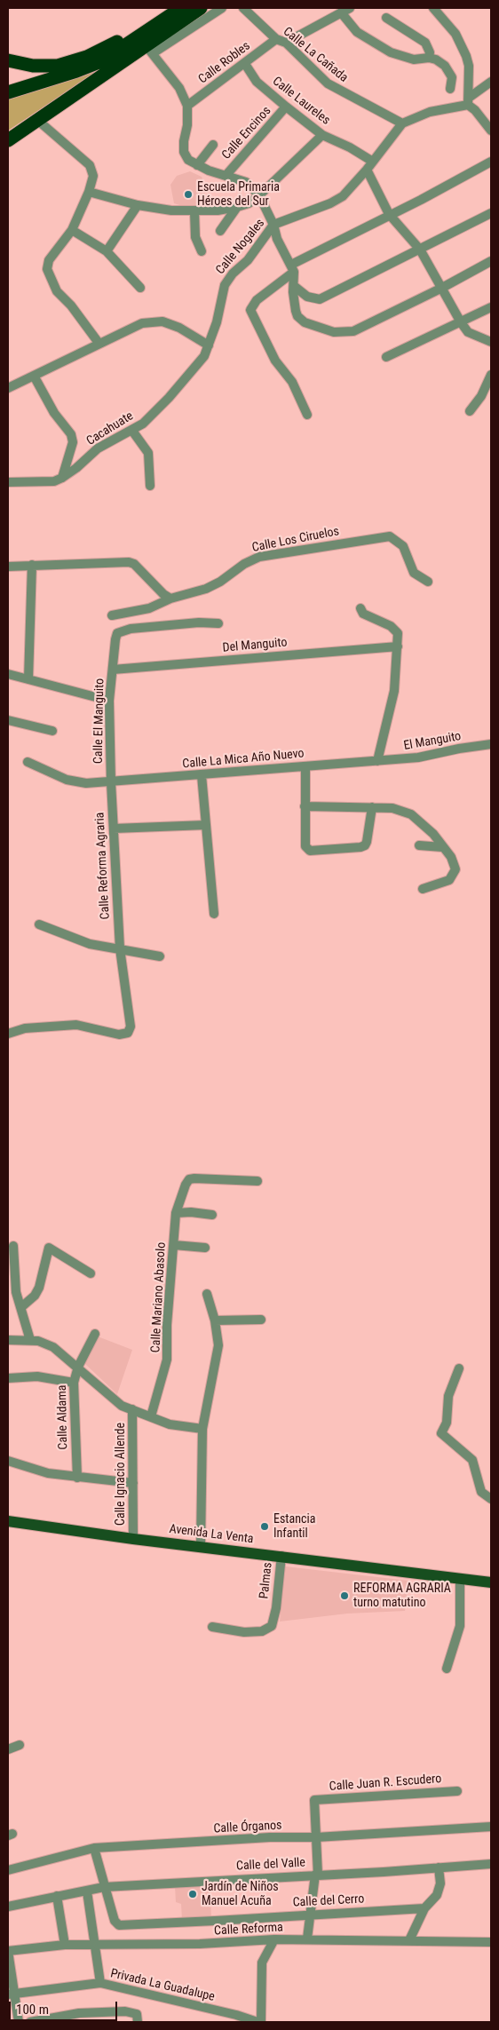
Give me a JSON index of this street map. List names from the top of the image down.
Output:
{
  "streets": {
    "main road": ["Avenida La Venta"],
    "street": [
      "Calle La Cañada",
      "Calle Robles",
      "Calle Laureles",
      "Calle Encinos",
      "Calle Nogales",
      "Cacahuate",
      "Calle Los Ciruelos",
      "Del Manguito",
      "Calle El Manguito",
      "El Manguito",
      "Calle La Mica Año Nuevo",
      "Calle Reforma Agraria",
      "Calle Mariano Abasolo",
      "Calle Aldama",
      "Calle Ignacio Allende",
      "Palmas",
      "Calle Juan R. Escudero",
      "Calle Órganos",
      "Calle del Valle",
      "Calle del Cerro",
      "Calle Reforma",
      "Privada La Guadalupe"
    ]
  },
  "crossings": [
    ["Calle La Cañada", "Calle Robles"],
    ["Calle La Cañada", "Calle Nogales"],
    ["Calle Robles", "Calle Laureles"],
    ["Calle Laureles", "Calle Encinos"],
    ["Calle Laureles", "Calle Nogales"],
    ["Calle Nogales", "Cacahuate"],
    ["Del Manguito", "Calle El Manguito"],
    ["Calle El Manguito", "Calle La Mica Año Nuevo"],
    ["Calle El Manguito", "Calle Reforma Agraria"],
    ["El Manguito", "Calle La Mica Año Nuevo"],
    ["Calle La Mica Año Nuevo", "Calle Reforma Agraria"],
    ["Calle Ignacio Allende", "Avenida La Venta"],
    ["Avenida La Venta", "Palmas"],
    ["Calle Juan R. Escudero", "Calle Órganos"],
    ["Calle del Valle", "Calle del Cerro"]
  ],
  "places": [
    "Escuela Primaria Héroes del Sur",
    "Estancia Infantil",
    "REFORMA AGRARIA turno matutino",
    "Jardín de Niños Manuel Acuña"
  ],
  "scale_bar": "100 m"
}
